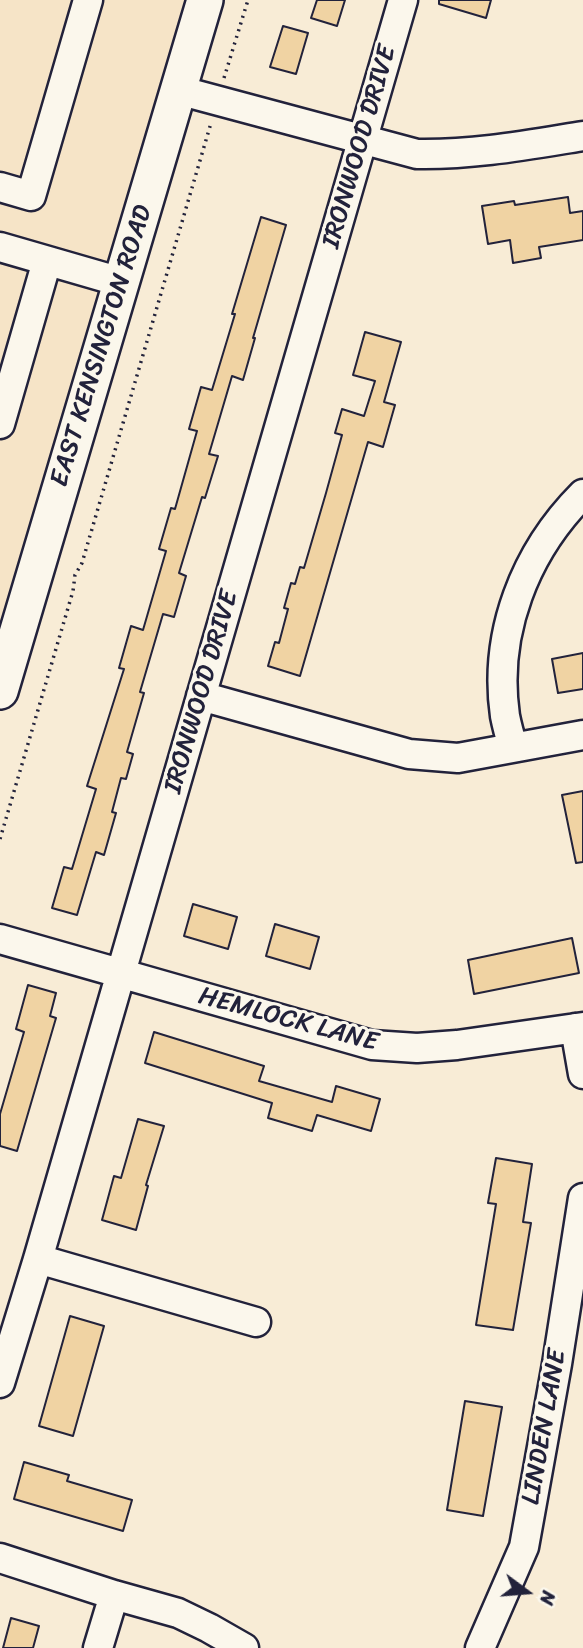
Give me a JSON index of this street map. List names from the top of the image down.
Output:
{
  "streets": {
    "main road": ["EAST KENSINGTON ROAD"],
    "street": ["IRONWOOD DRIVE", "HEMLOCK LANE", "LINDEN LANE"]
  },
  "crossings": [
    ["IRONWOOD DRIVE", "HEMLOCK LANE"]
  ],
  "north": "right"
}
